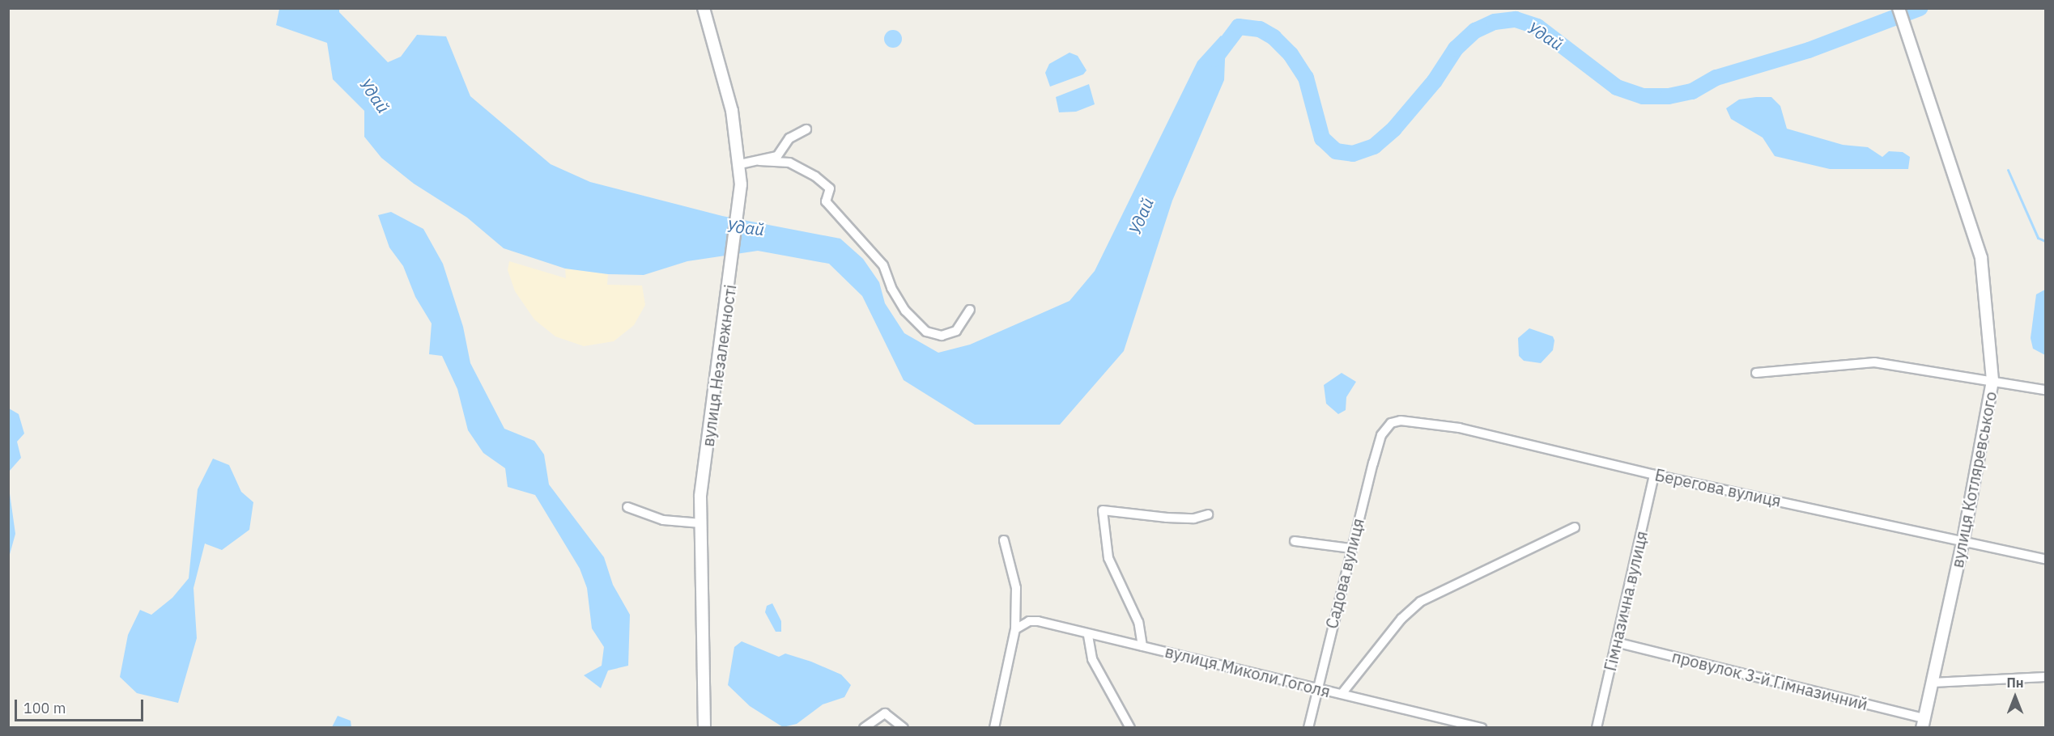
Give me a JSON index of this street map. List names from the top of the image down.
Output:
{
  "streets": {
    "main road": ["вулиця Незалежності", "вулиця Котляревського"],
    "street": [
      "Берегова вулиця",
      "Садова вулиця",
      "Гімназична вулиця",
      "вулиця Миколи Гоголя",
      "провулок 3-й Гімназичний"
    ]
  },
  "crossings": [
    ["вулиця Котляревського", "Берегова вулиця"],
    ["вулиця Котляревського", "провулок 3-й Гімназичний"],
    ["Берегова вулиця", "Садова вулиця"],
    ["Берегова вулиця", "Гімназична вулиця"],
    ["Садова вулиця", "вулиця Миколи Гоголя"],
    ["Гімназична вулиця", "провулок 3-й Гімназичний"]
  ],
  "water": ["Удай"],
  "scale_bar": "100 m",
  "north": "top"
}
